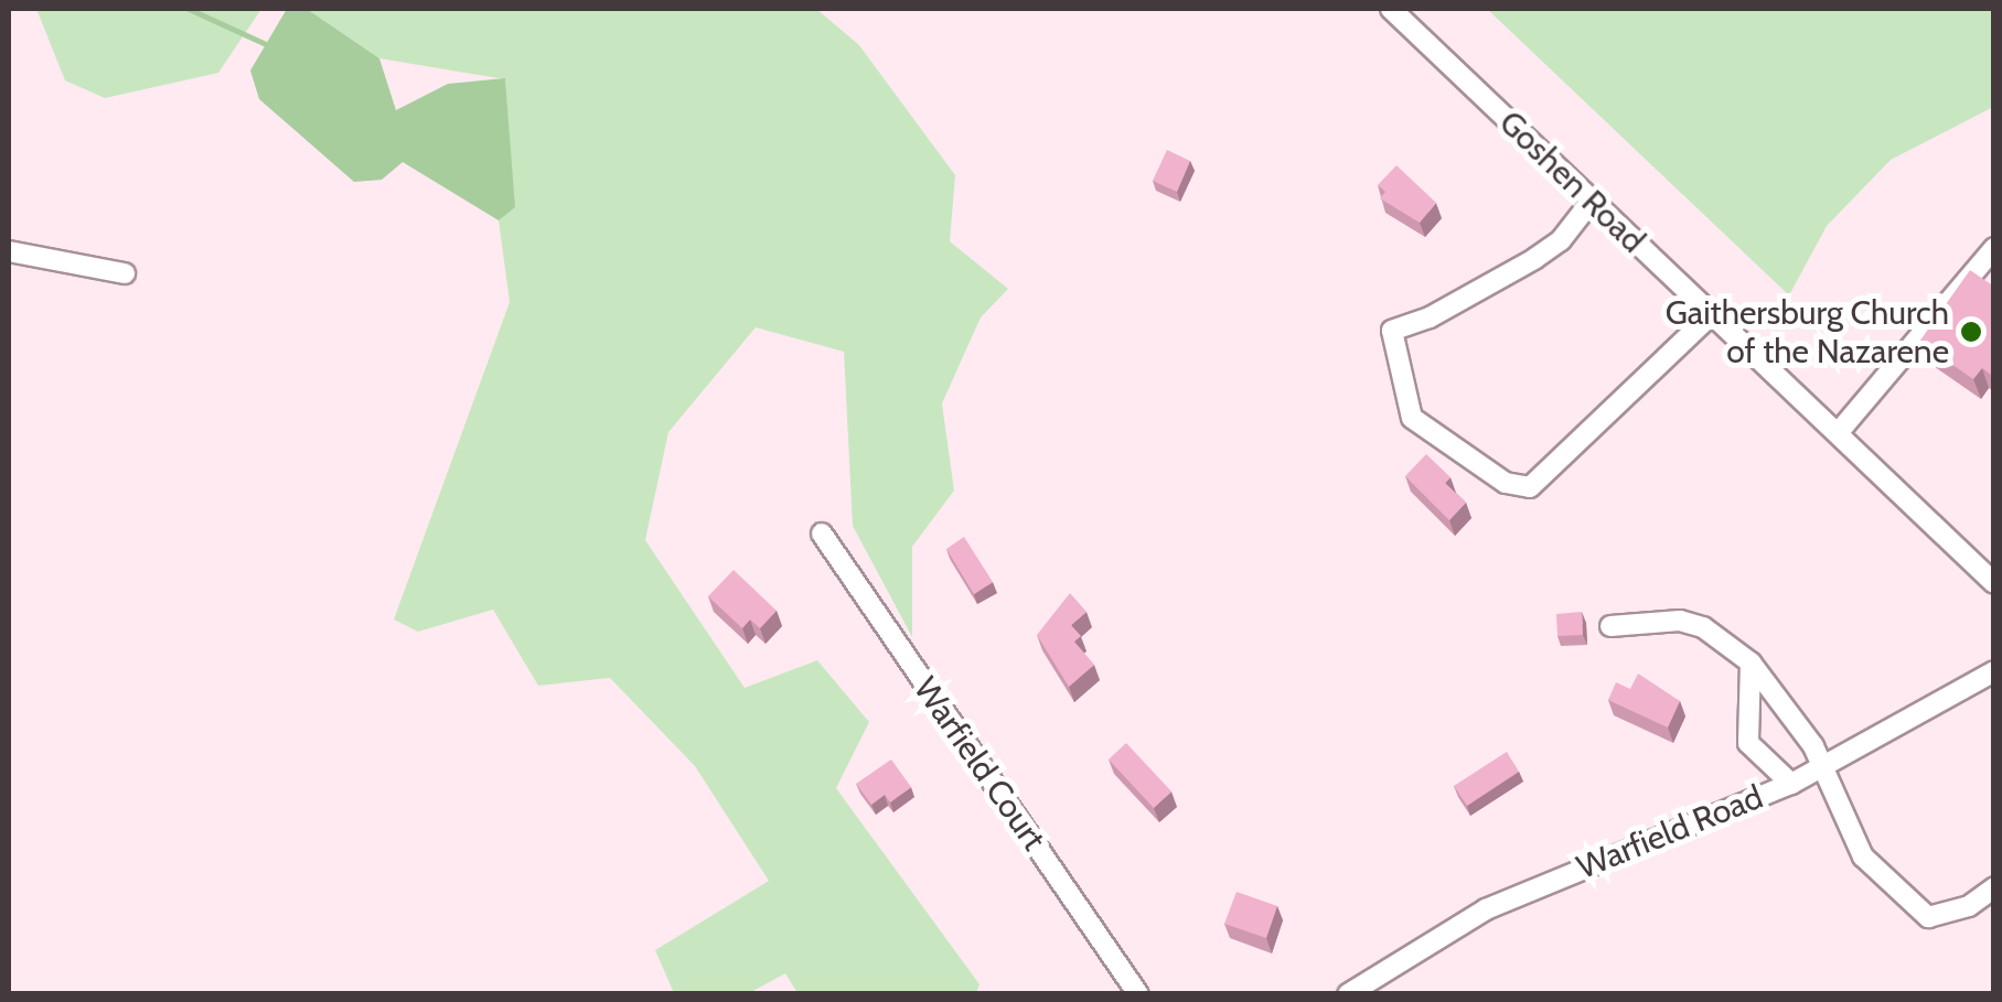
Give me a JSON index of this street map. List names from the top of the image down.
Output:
{
  "streets": {
    "street": ["Goshen Road", "Warfield Court", "Warfield Road"]
  },
  "places": ["Gaithersburg Church of the Nazarene"]
}
